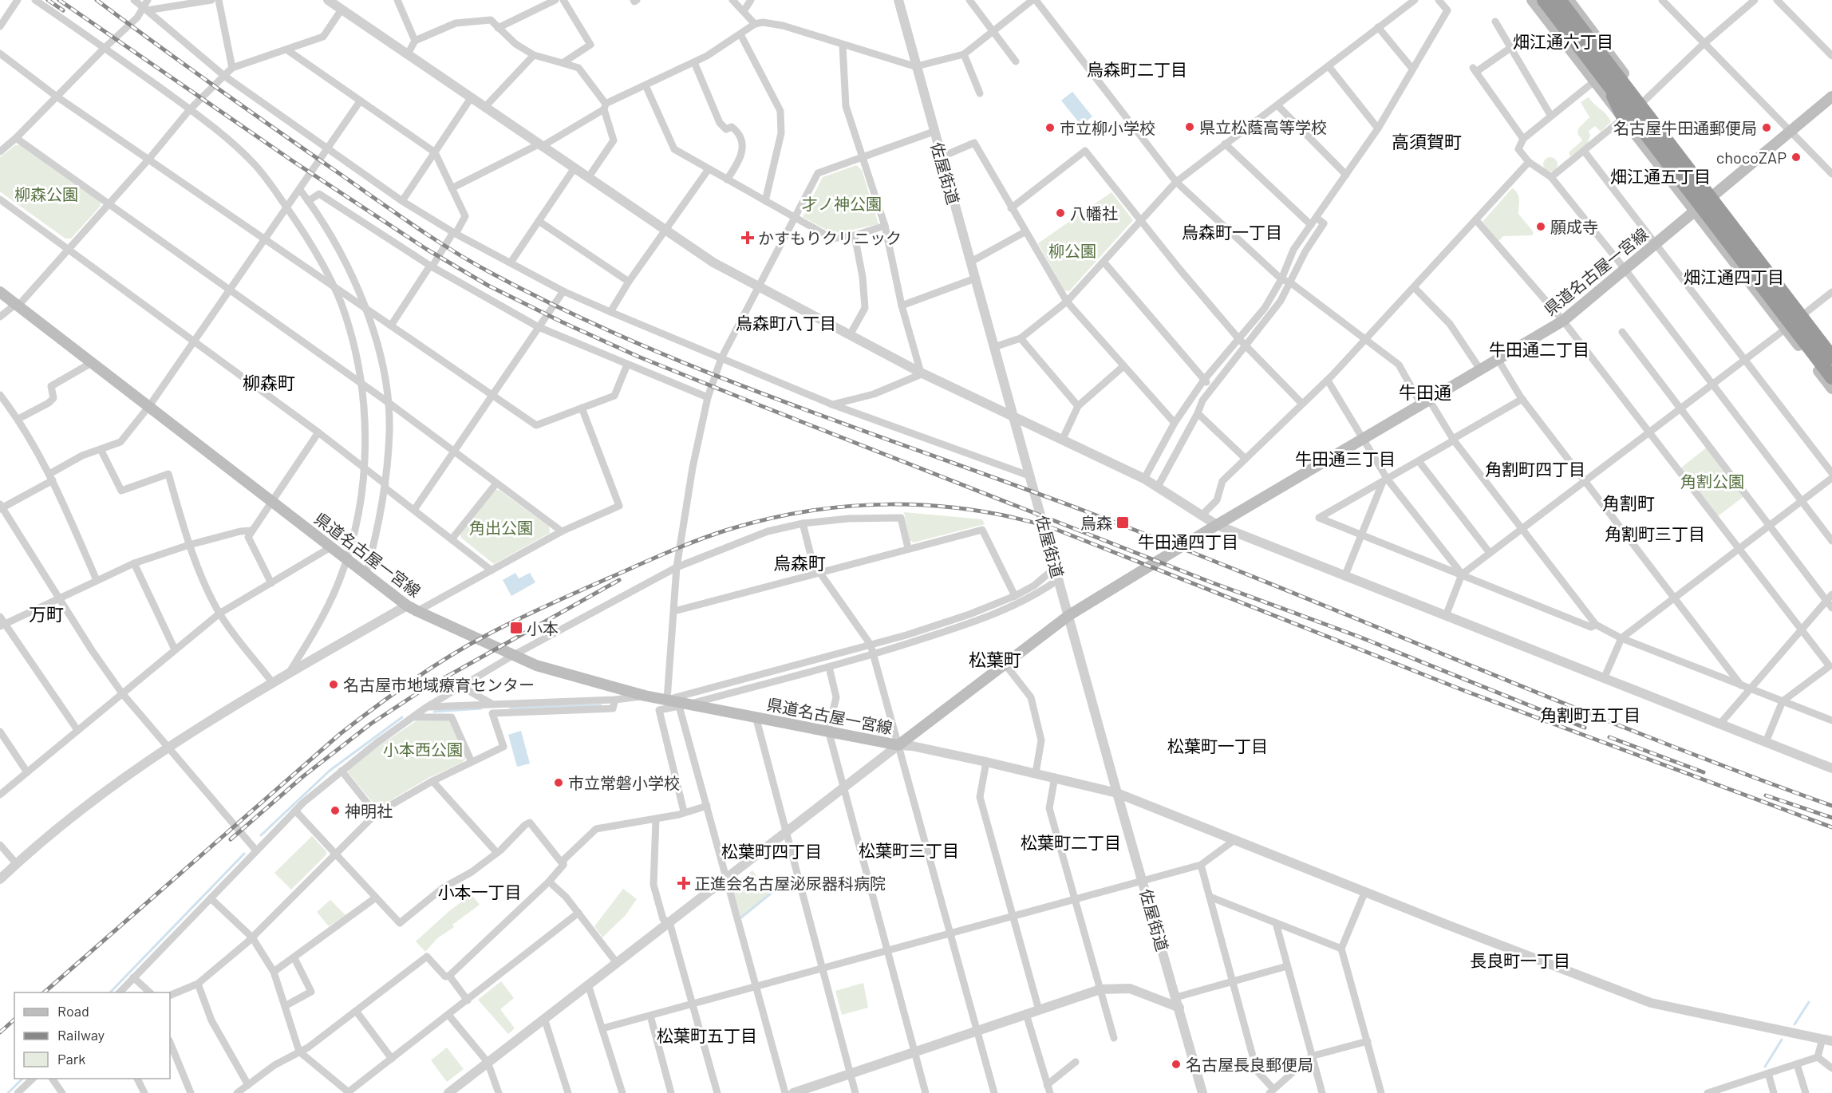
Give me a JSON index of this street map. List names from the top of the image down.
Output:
{
  "streets": {
    "main road": ["県道名古屋一宮線"],
    "street": ["佐屋街道"]
  },
  "crossings": [
    ["佐屋街道", "県道名古屋一宮線"]
  ],
  "districts": [
    "畑江通六丁目",
    "烏森町二丁目",
    "高須賀町",
    "畑江通五丁目",
    "烏森町一丁目",
    "畑江通四丁目",
    "烏森町八丁目",
    "牛田通二丁目",
    "柳森町",
    "牛田通",
    "牛田通三丁目",
    "角割町四丁目",
    "角割町",
    "角割町三丁目",
    "牛田通四丁目",
    "烏森町",
    "万町",
    "松葉町",
    "角割町五丁目",
    "松葉町一丁目",
    "松葉町二丁目",
    "松葉町三丁目",
    "松葉町四丁目",
    "小本一丁目",
    "長良町一丁目",
    "松葉町五丁目"
  ],
  "parks": [
    "柳森公園",
    "才ノ神公園",
    "柳公園",
    "角割公園",
    "角出公園",
    "小本西公園"
  ],
  "places": {
    "other": [
      "県立松蔭高等学校",
      "市立柳小学校",
      "名古屋牛田通郵便局",
      "chocoZAP",
      "八幡社",
      "願成寺",
      "名古屋市地域療育センター",
      "市立常磐小学校",
      "神明社",
      "名古屋長良郵便局"
    ],
    "health": ["かすもりクリニック", "正進会名古屋泌尿器科病院"],
    "transit": ["烏森", "小本"]
  },
  "legend": ["Road", "Railway", "Park"]
}
